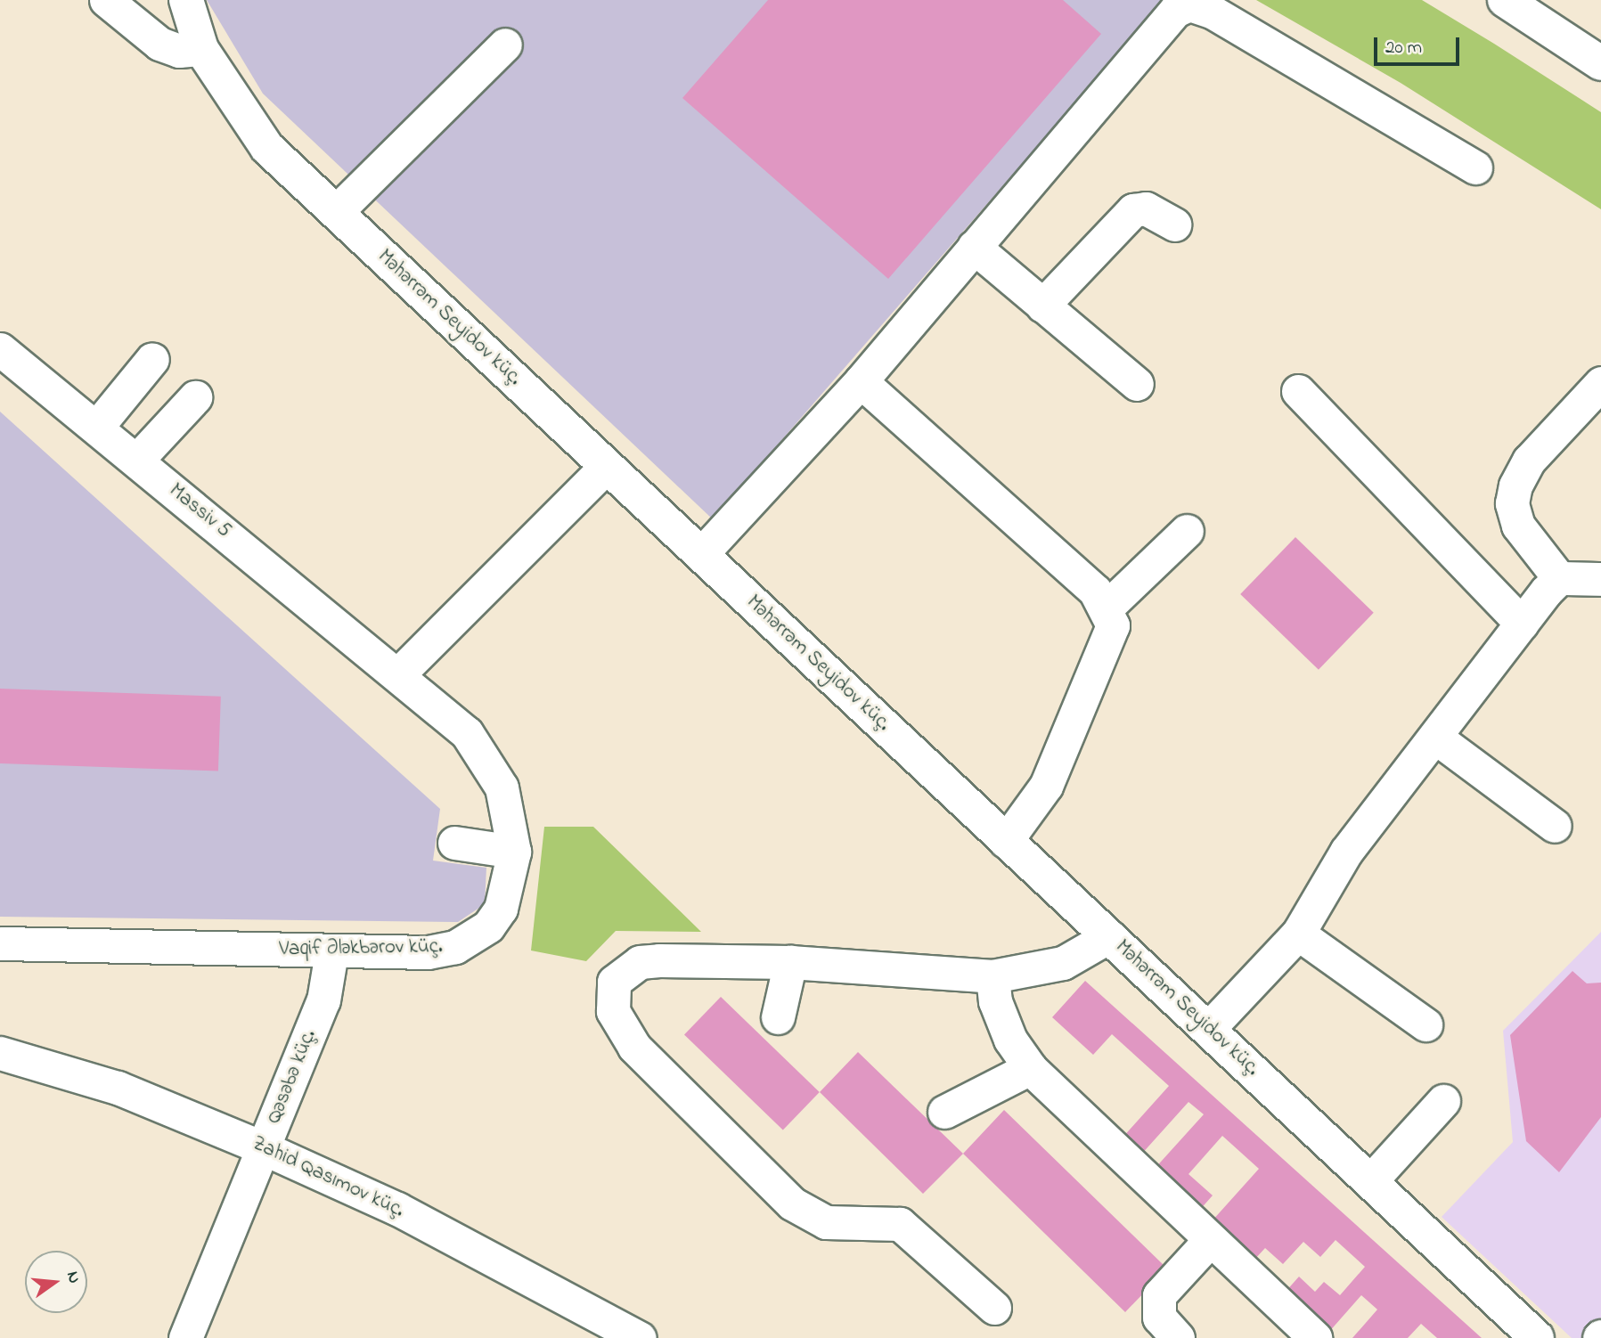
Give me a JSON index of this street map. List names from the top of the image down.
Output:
{
  "streets": {
    "main road": ["Məhərrəm Seyidov küç."],
    "street": [
      "Massiv 5",
      "Vaqif Ələkbərov küç.",
      "Qəsəbə küç.",
      "Zahid Qasımov küç."
    ]
  },
  "crossings": [
    ["Massiv 5", "Vaqif Ələkbərov küç."],
    ["Vaqif Ələkbərov küç.", "Qəsəbə küç."],
    ["Qəsəbə küç.", "Zahid Qasımov küç."]
  ],
  "scale_bar": "20 m",
  "north": "right"
}
